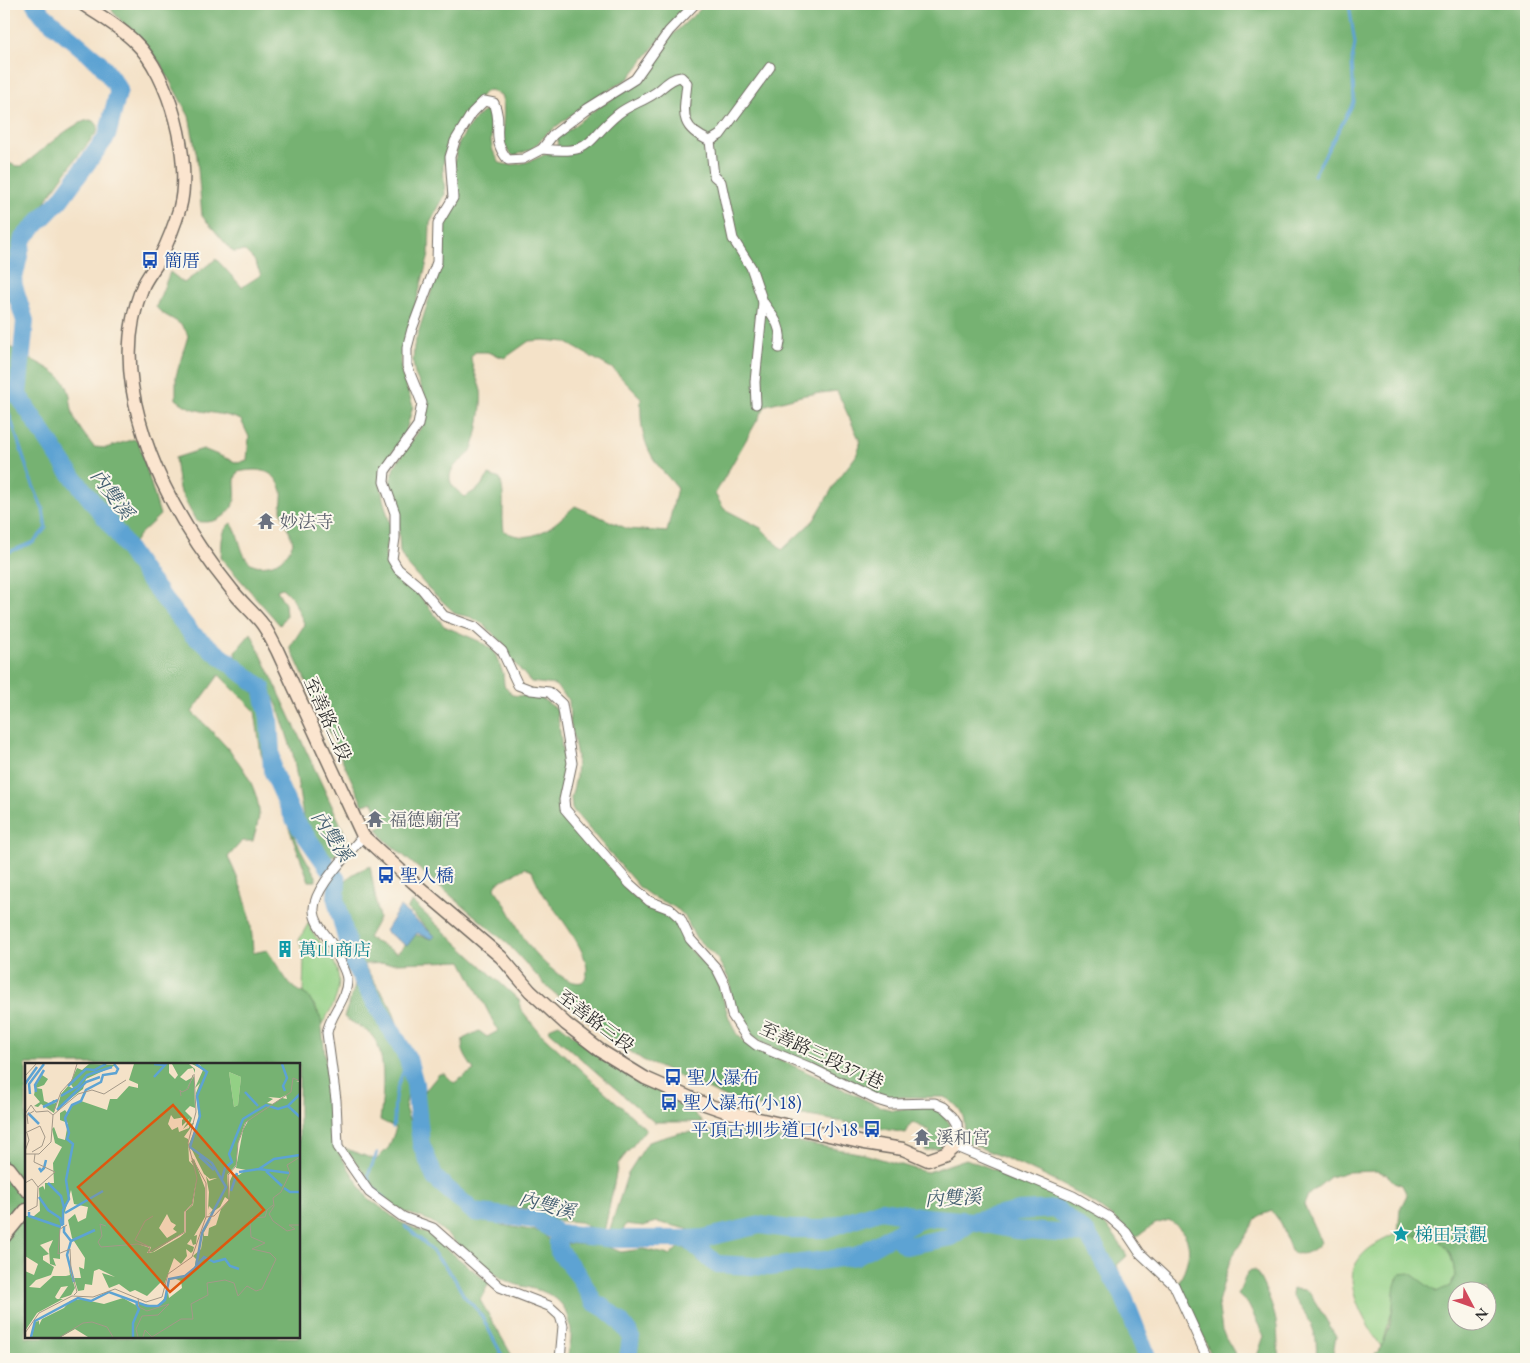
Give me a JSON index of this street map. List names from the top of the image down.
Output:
{
  "streets": {
    "street": ["至善路三段", "至善路三段371巷"]
  },
  "crossings": [
    ["至善路三段", "至善路三段371巷"]
  ],
  "water": ["內雙溪"],
  "places": {
    "bus stop": [
      "簡厝",
      "聖人橋",
      "聖人瀑布",
      "聖人瀑布(小18)",
      "平頂古圳步道口(小18"
    ],
    "temple": ["妙法寺", "福德廟宮", "溪和宮"],
    "building": ["萬山商店"],
    "place": ["梯田景觀"]
  },
  "north": "bottom right"
}
